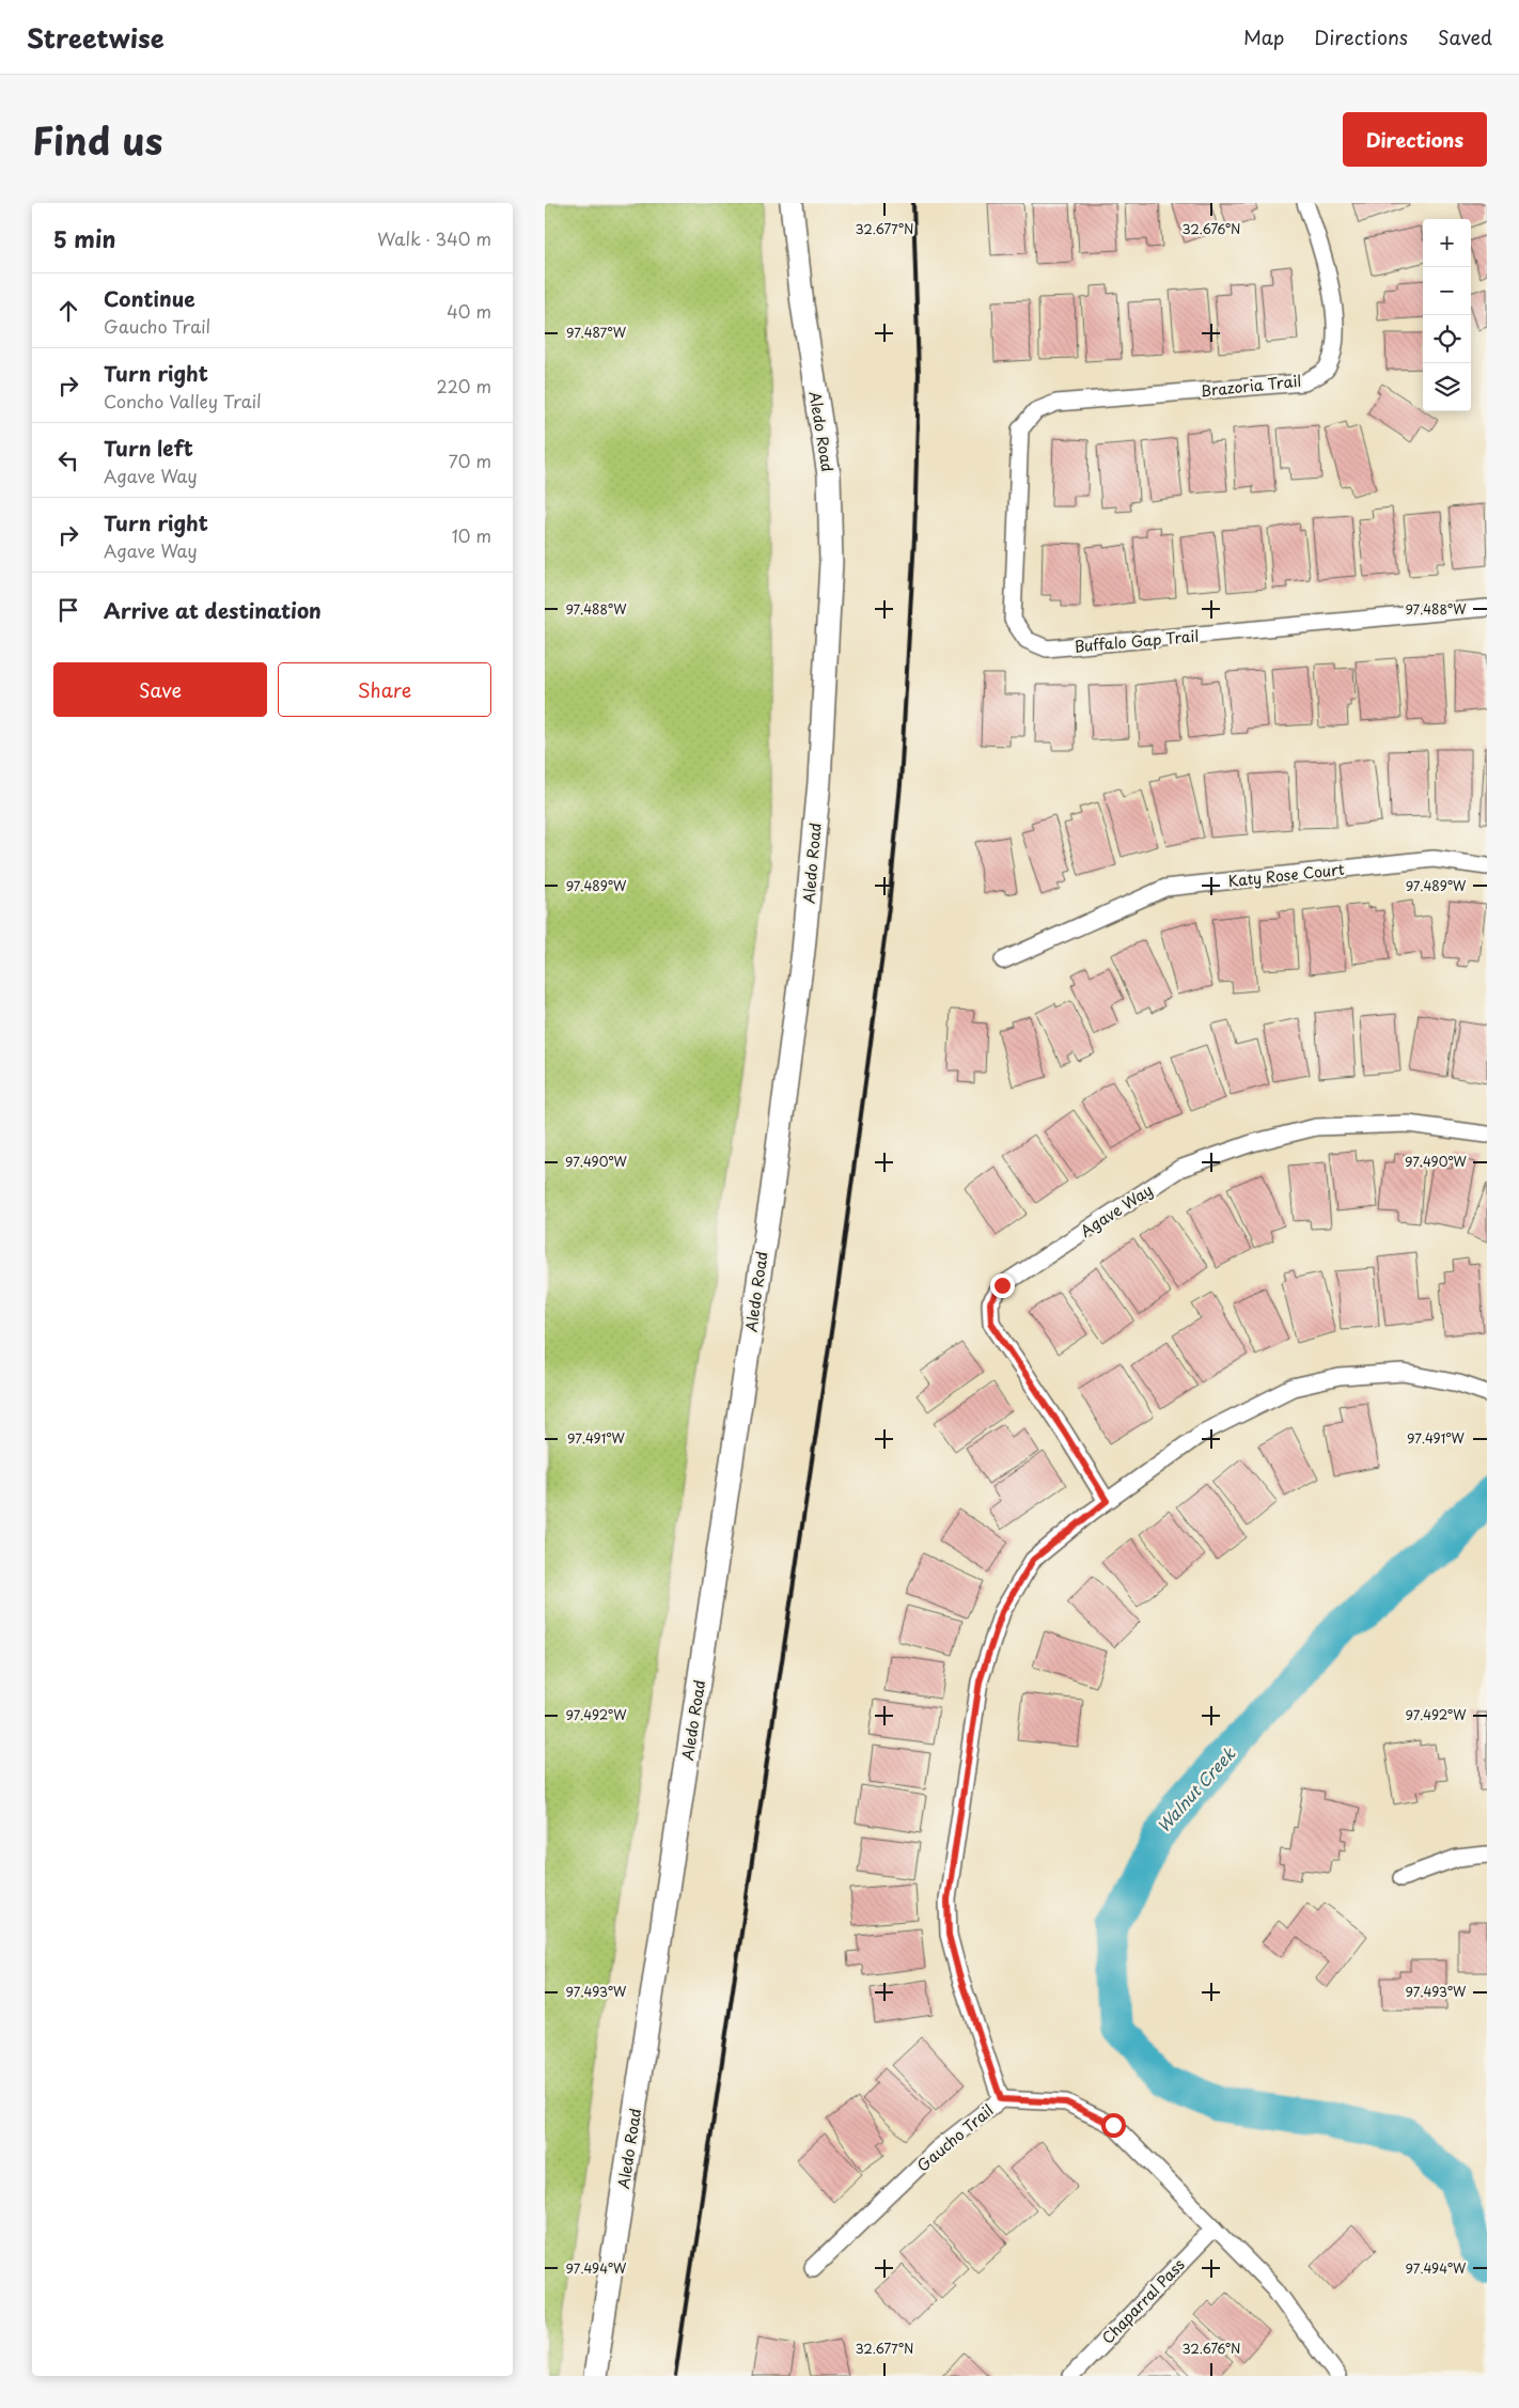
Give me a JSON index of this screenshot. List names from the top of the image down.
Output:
{
  "streets": {
    "street": [
      "Brazoria Trail",
      "Aledo Road",
      "Buffalo Gap Trail",
      "Katy Rose Court",
      "Agave Way",
      "Gaucho Trail",
      "Chaparral Pass"
    ]
  },
  "crossings": [
    ["Brazoria Trail", "Buffalo Gap Trail"],
    ["Gaucho Trail", "Chaparral Pass"]
  ],
  "water": ["Walnut Creek"],
  "page": {
    "header": "Streetwise",
    "nav": ["Map", "Directions", "Saved"],
    "title": "Find us",
    "buttons": [
      "Directions",
      ["Save", "Share"]
    ],
    "heading": ["5 min", "Walk · 340 m"],
    "map_buttons": ["+", "−"],
    "list": [
      ["Continue", "Gaucho Trail", "40 m"],
      ["Turn right", "Concho Valley Trail", "220 m"],
      ["Turn left", "Agave Way", "70 m"],
      ["Turn right", "Agave Way", "10 m"],
      "Arrive at destination"
    ]
  },
  "coordinates": [
    "32.677°N",
    "32.676°N",
    "97.487°W",
    "97.488°W",
    "97.489°W",
    "97.490°W",
    "97.491°W",
    "97.492°W",
    "97.493°W",
    "97.494°W"
  ]
}
